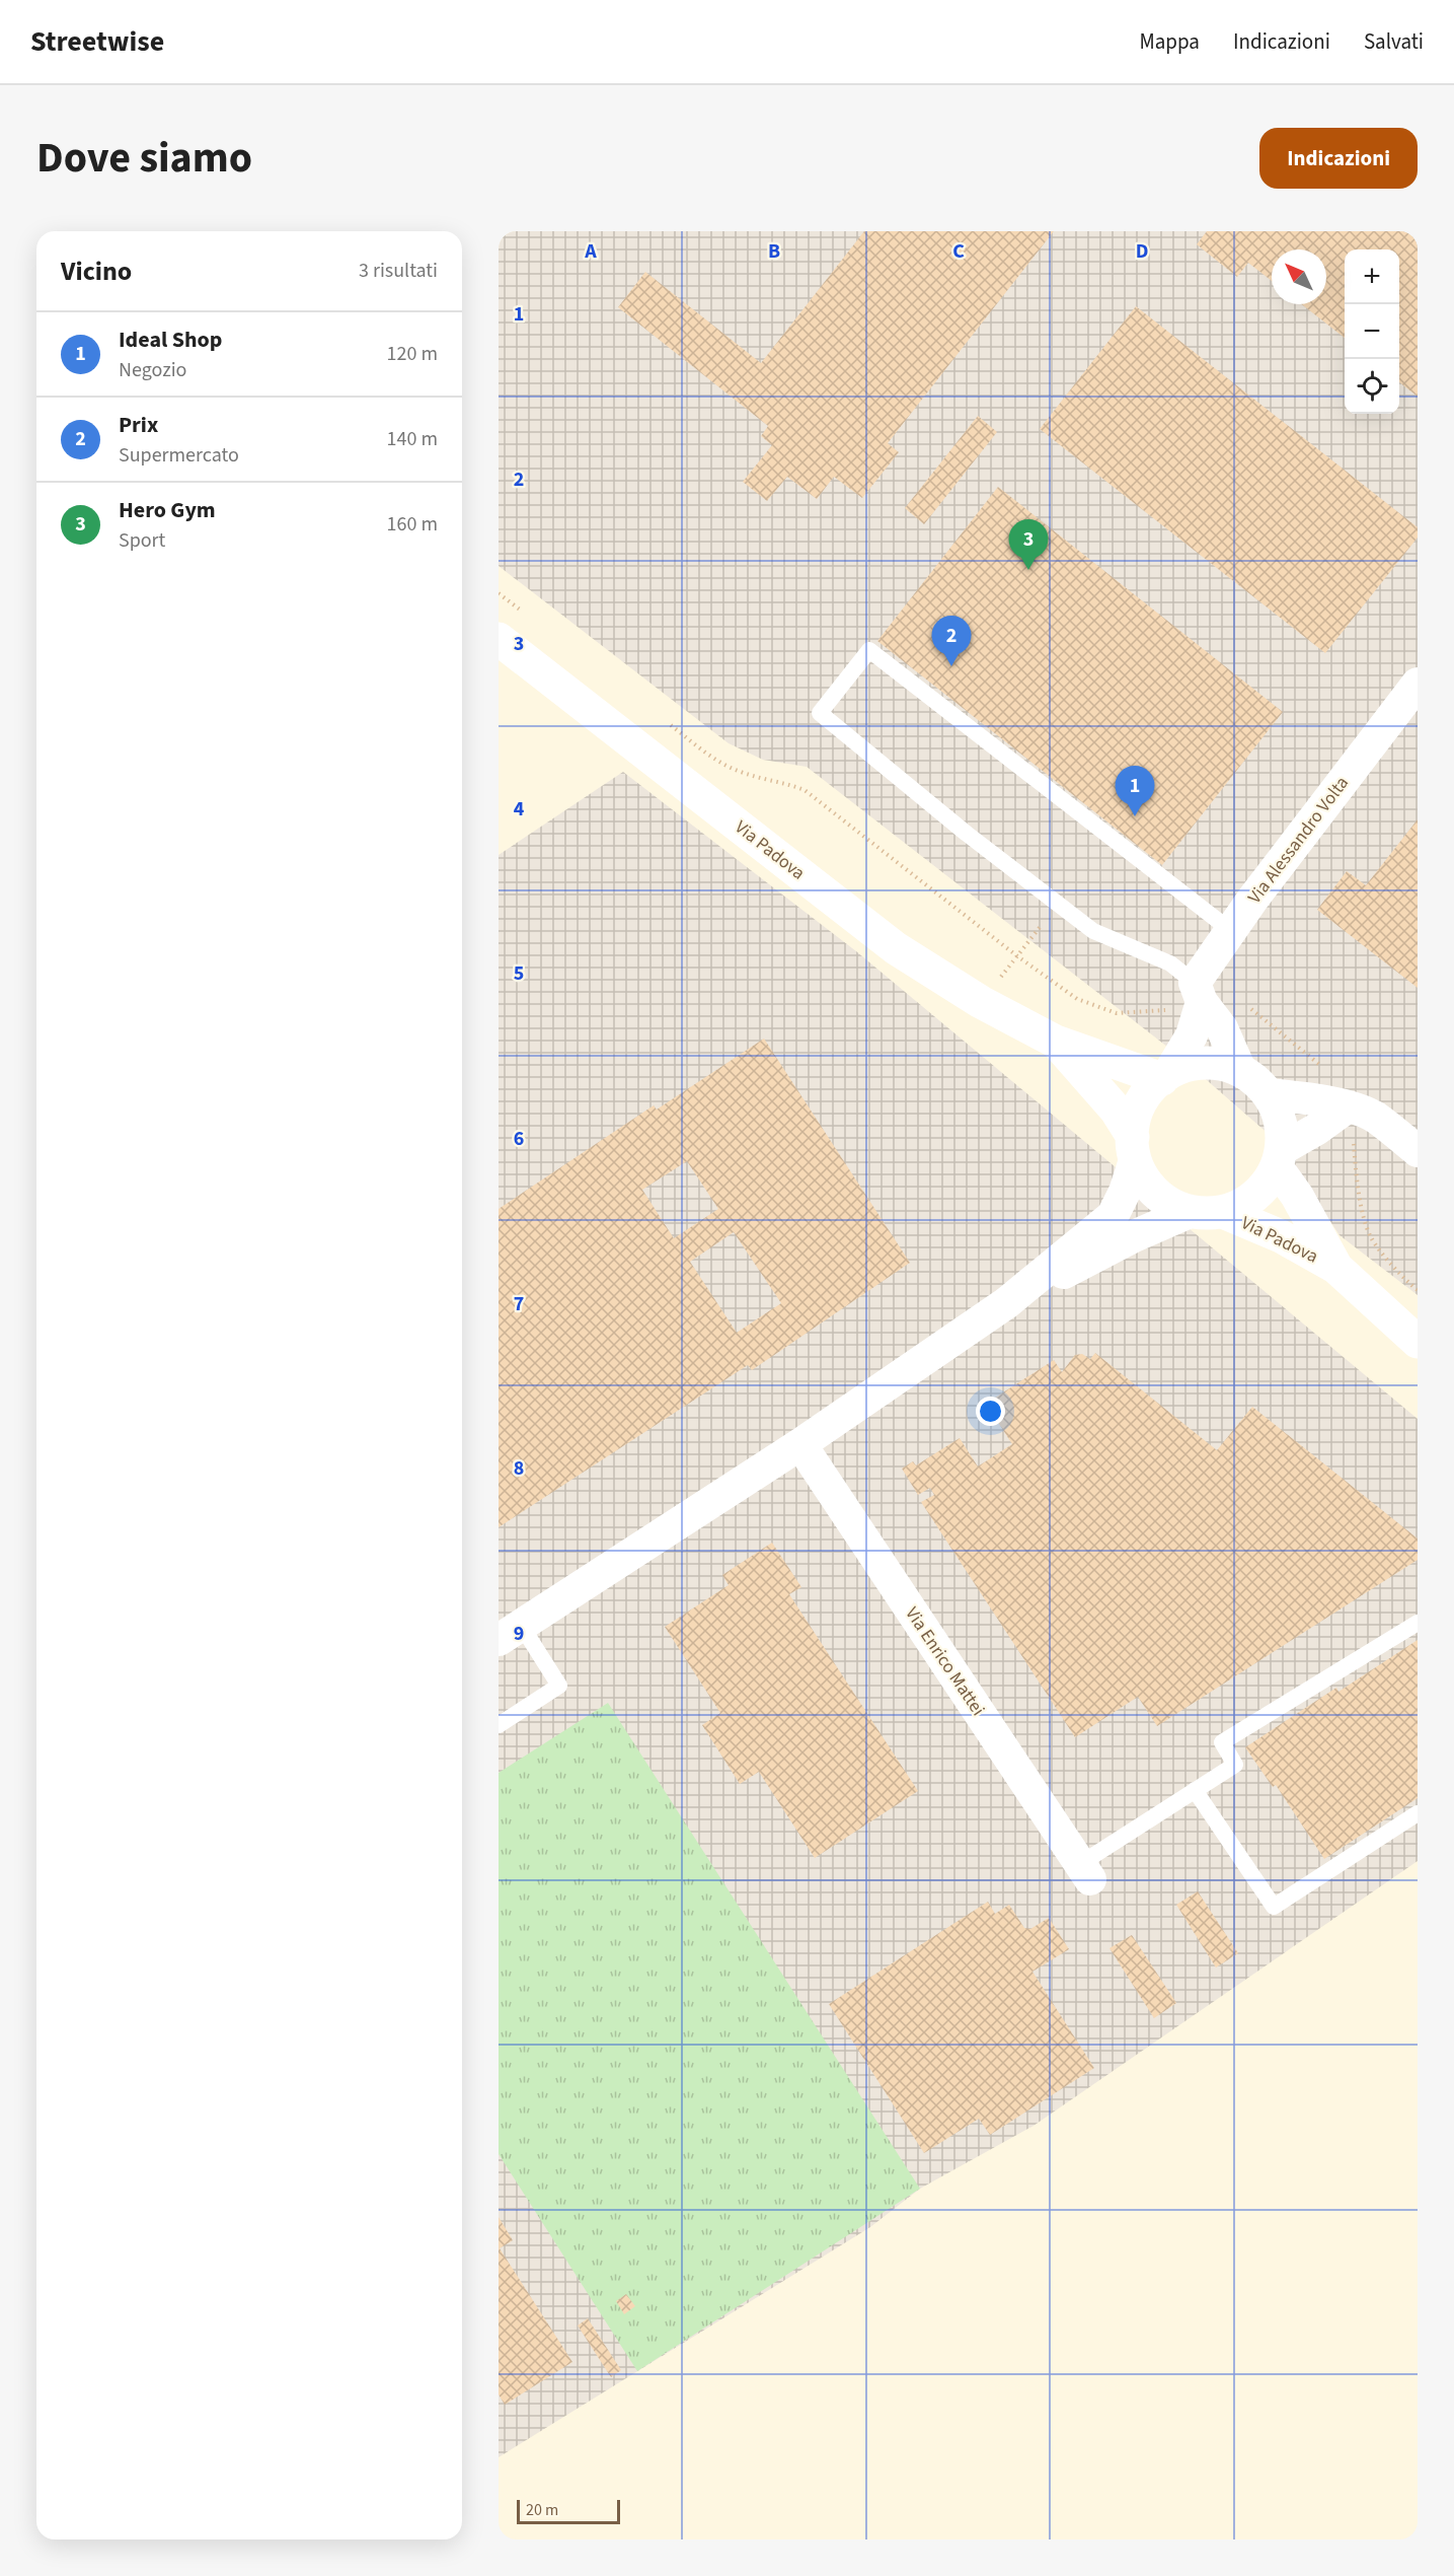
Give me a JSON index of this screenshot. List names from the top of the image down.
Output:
{
  "streets": {
    "main road": ["Via Padova"],
    "street": ["Via Alessandro Volta", "Via Enrico Mattei"]
  },
  "crossings": [
    ["Via Alessandro Volta", "Via Padova"]
  ],
  "scale_bar": "20 m",
  "north": "top left",
  "page": {
    "header": "Streetwise",
    "nav": ["Mappa", "Indicazioni", "Salvati"],
    "title": "Dove siamo",
    "buttons": "Indicazioni",
    "heading": ["Vicino", "3 risultati"],
    "map_buttons": ["+", "−"],
    "list": [
      {
        "mark": "1",
        "name": "Ideal Shop",
        "note": "Negozio",
        "value": "120 m"
      },
      {
        "mark": "2",
        "name": "Prix",
        "note": "Supermercato",
        "value": "140 m"
      },
      {
        "mark": "3",
        "name": "Hero Gym",
        "note": "Sport",
        "value": "160 m"
      }
    ],
    "pins": ["3", "2", "1"],
    "scale": "20 m"
  },
  "grid": {
    "columns": [
      "A",
      "B",
      "C",
      "D"
    ],
    "rows": [
      "1",
      "2",
      "3",
      "4",
      "5",
      "6",
      "7",
      "8",
      "9"
    ]
  }
}
